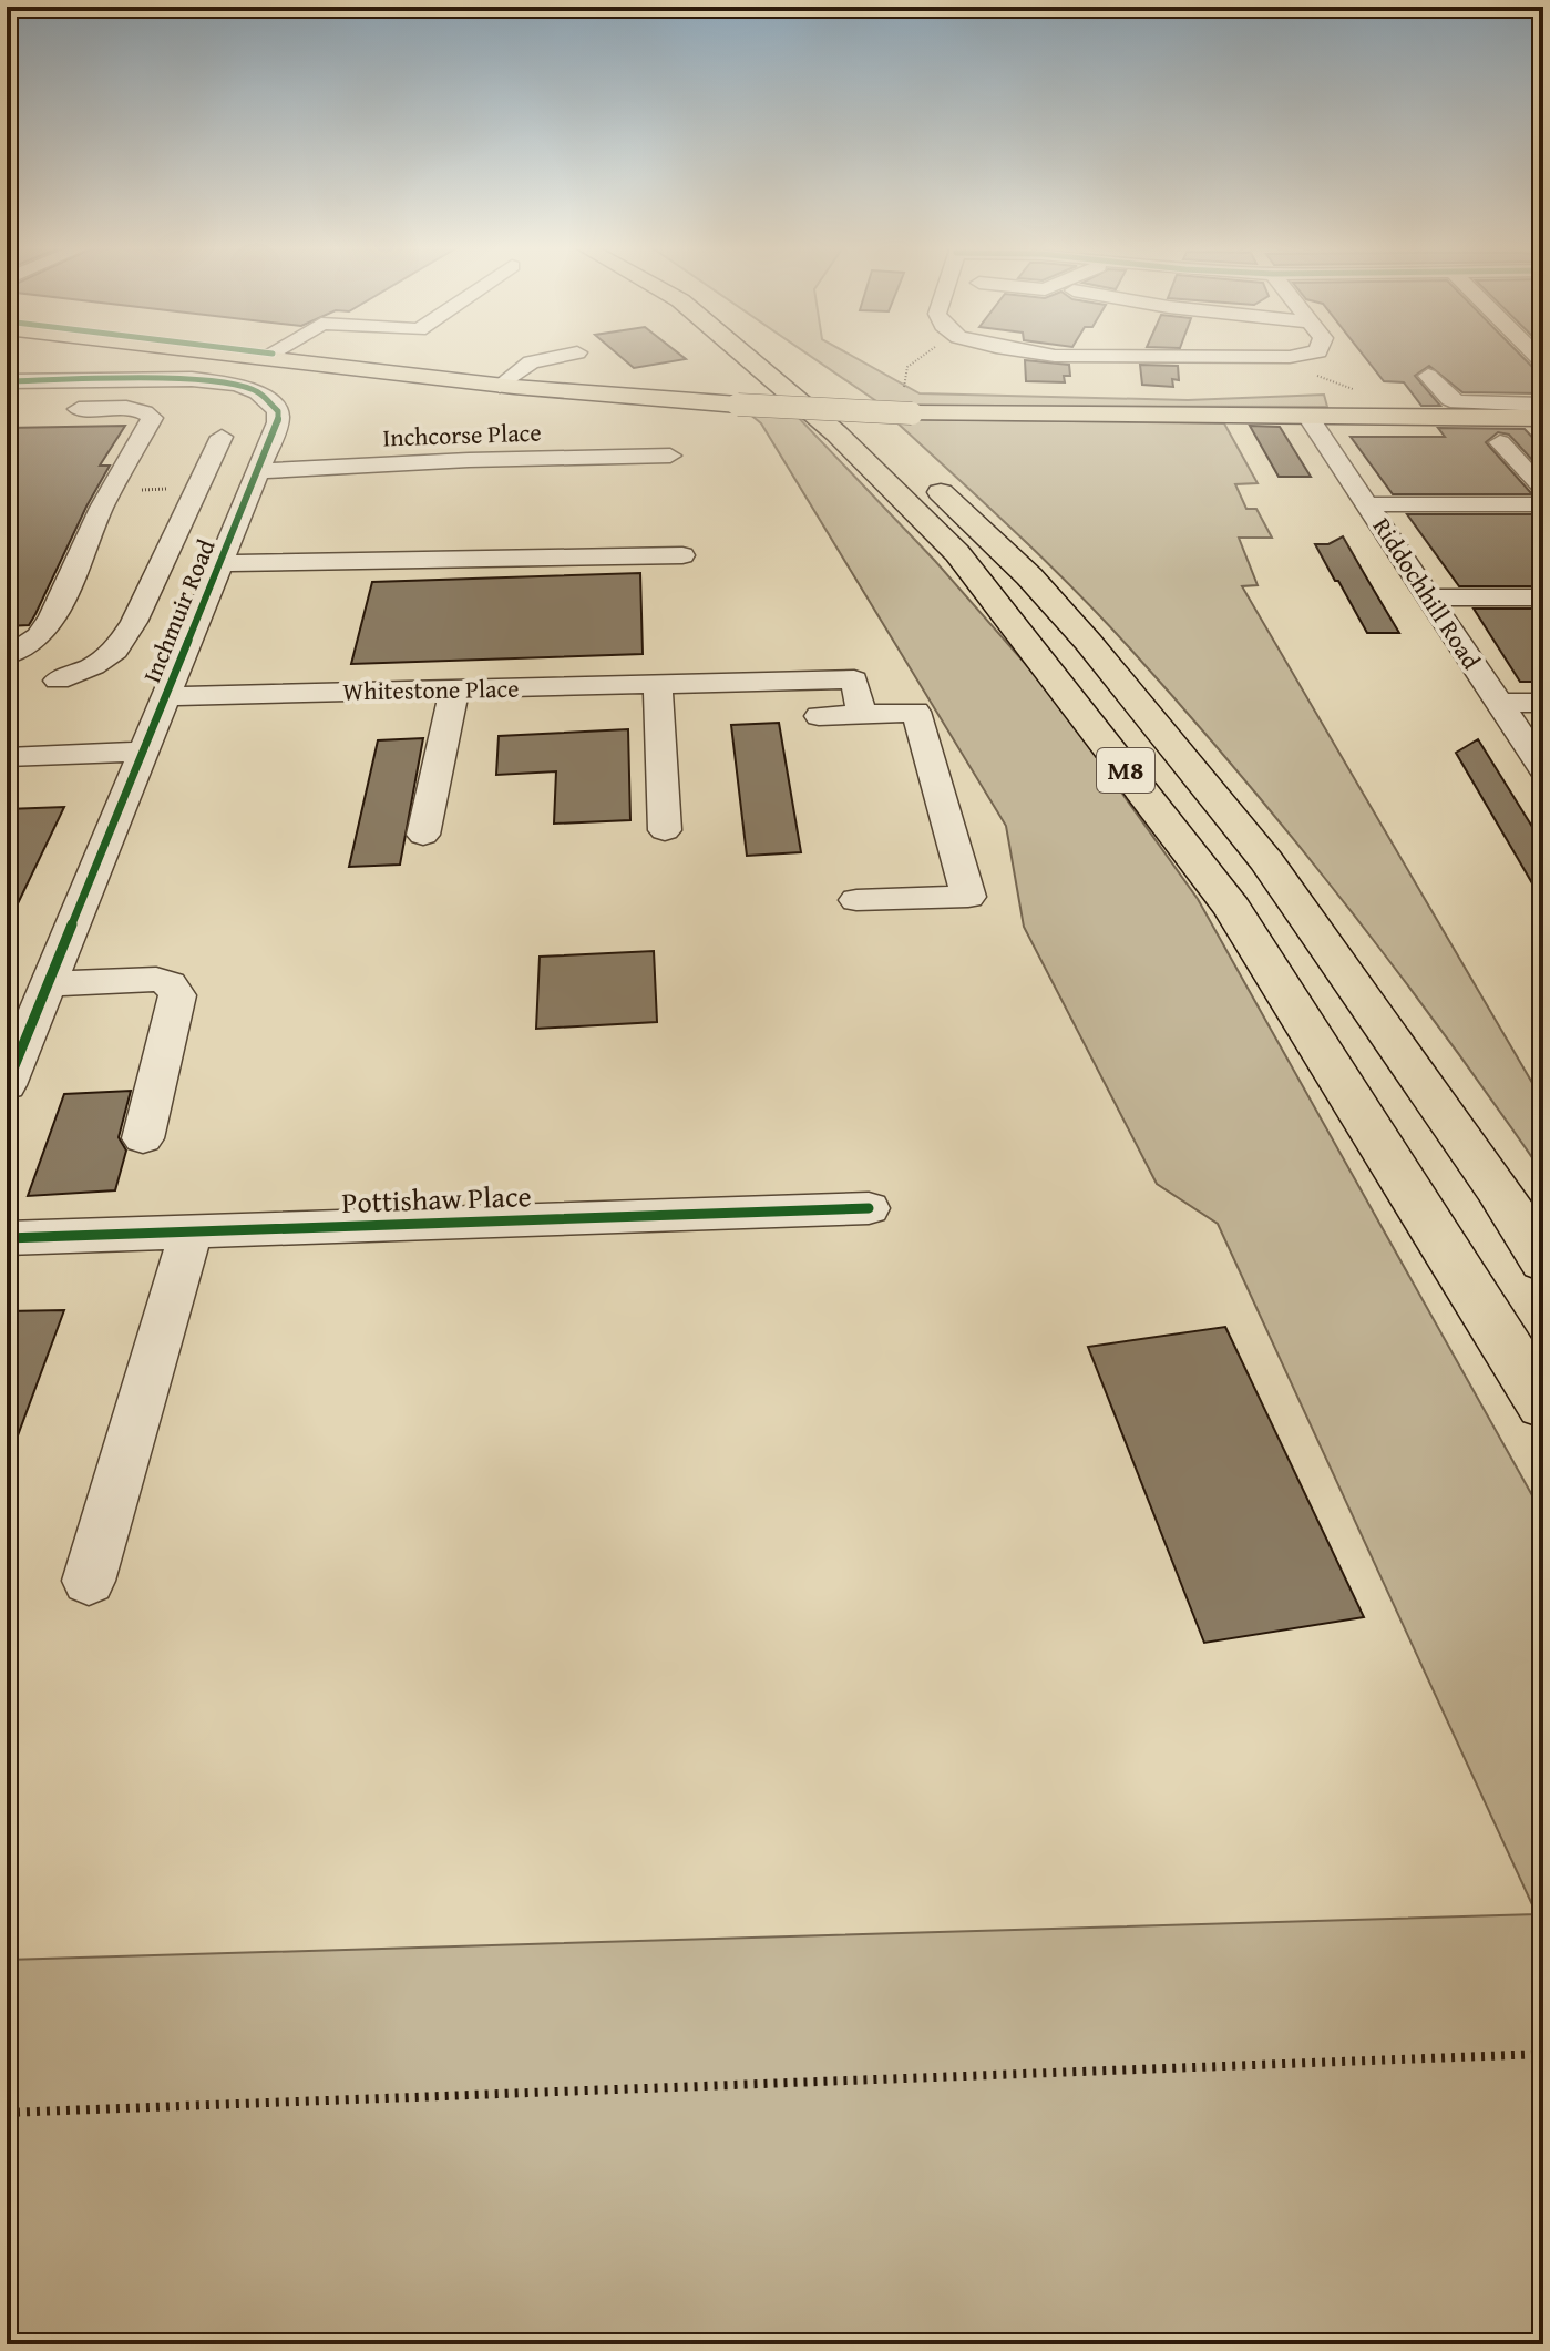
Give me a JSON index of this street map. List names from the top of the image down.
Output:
{
  "streets": {
    "main road": ["M8"],
    "street": [
      "Inchcorse Place",
      "Riddochhill Road",
      "Inchmuir Road",
      "Whitestone Place",
      "Pottishaw Place"
    ]
  },
  "crossings": [
    ["Inchcorse Place", "Inchmuir Road"],
    ["Inchmuir Road", "Whitestone Place"]
  ]
}
